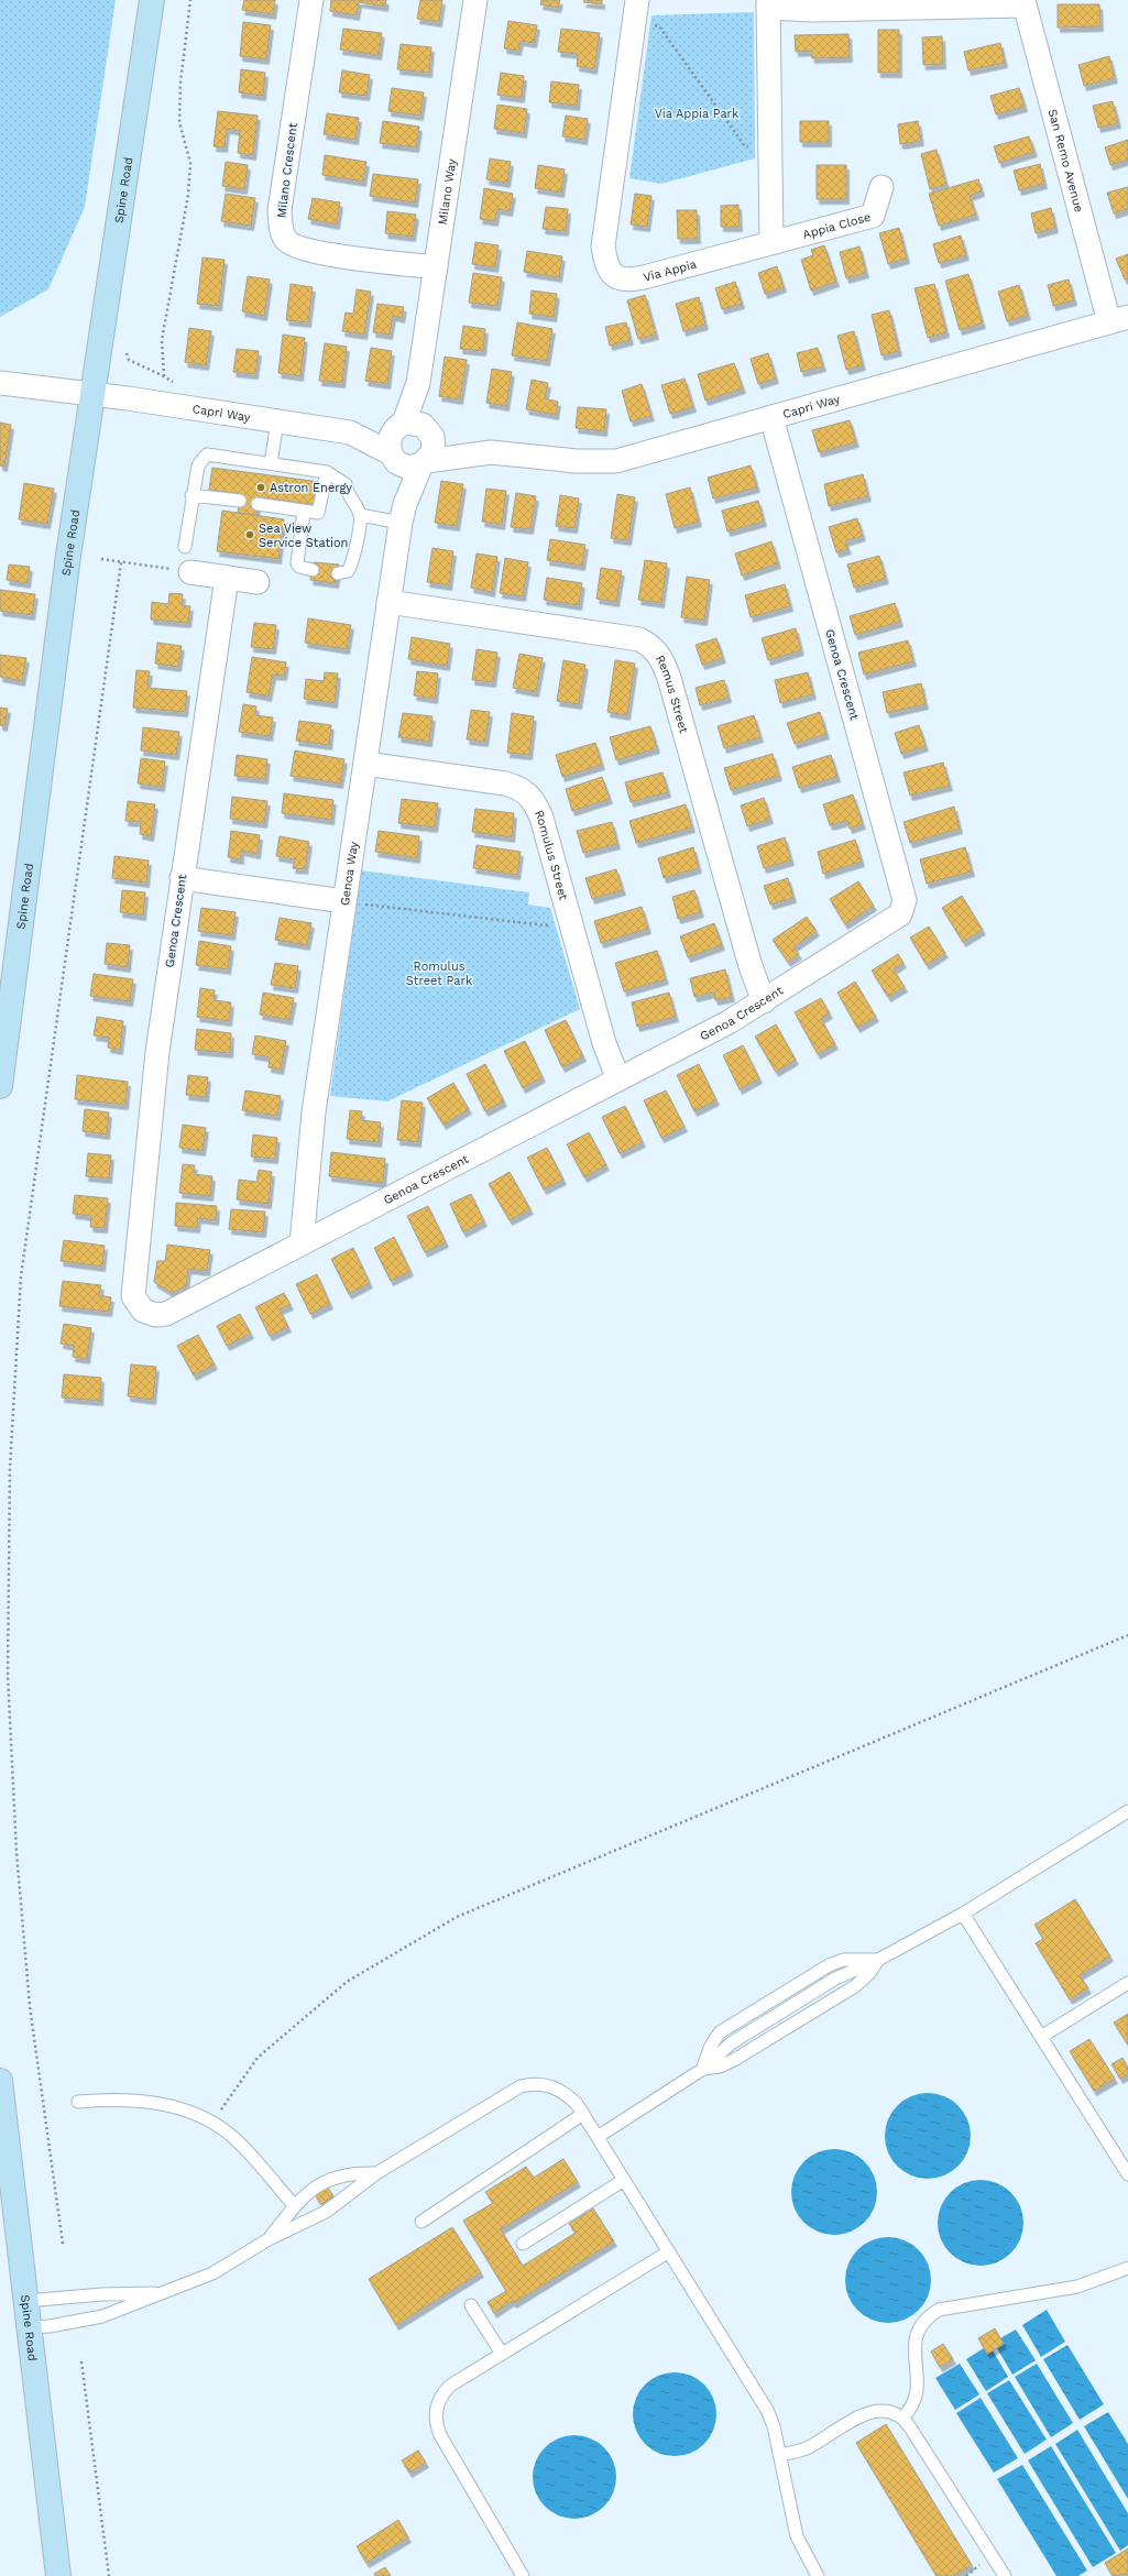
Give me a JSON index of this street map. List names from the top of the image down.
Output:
{
  "streets": {
    "main road": ["Spine Road"],
    "street": [
      "San Remo Avenue",
      "Milano Crescent",
      "Milano Way",
      "Appia Close",
      "Via Appia",
      "Capri Way",
      "Genoa Crescent",
      "Remus Street",
      "Romulus Street",
      "Genoa Way"
    ]
  },
  "crossings": [
    ["San Remo Avenue", "Capri Way"],
    ["Milano Crescent", "Milano Way"],
    ["Spine Road", "Capri Way"],
    ["Milano Way", "Capri Way"],
    ["Milano Way", "Genoa Way"],
    ["Appia Close", "Via Appia"],
    ["Capri Way", "Genoa Crescent"],
    ["Capri Way", "Genoa Way"],
    ["Genoa Crescent", "Remus Street"],
    ["Genoa Crescent", "Romulus Street"],
    ["Genoa Crescent", "Genoa Way"],
    ["Remus Street", "Genoa Way"],
    ["Romulus Street", "Genoa Way"]
  ],
  "parks": ["Via Appia Park", "Romulus Street Park"],
  "places": ["Astron Energy", "Sea View Service Station"]
}
